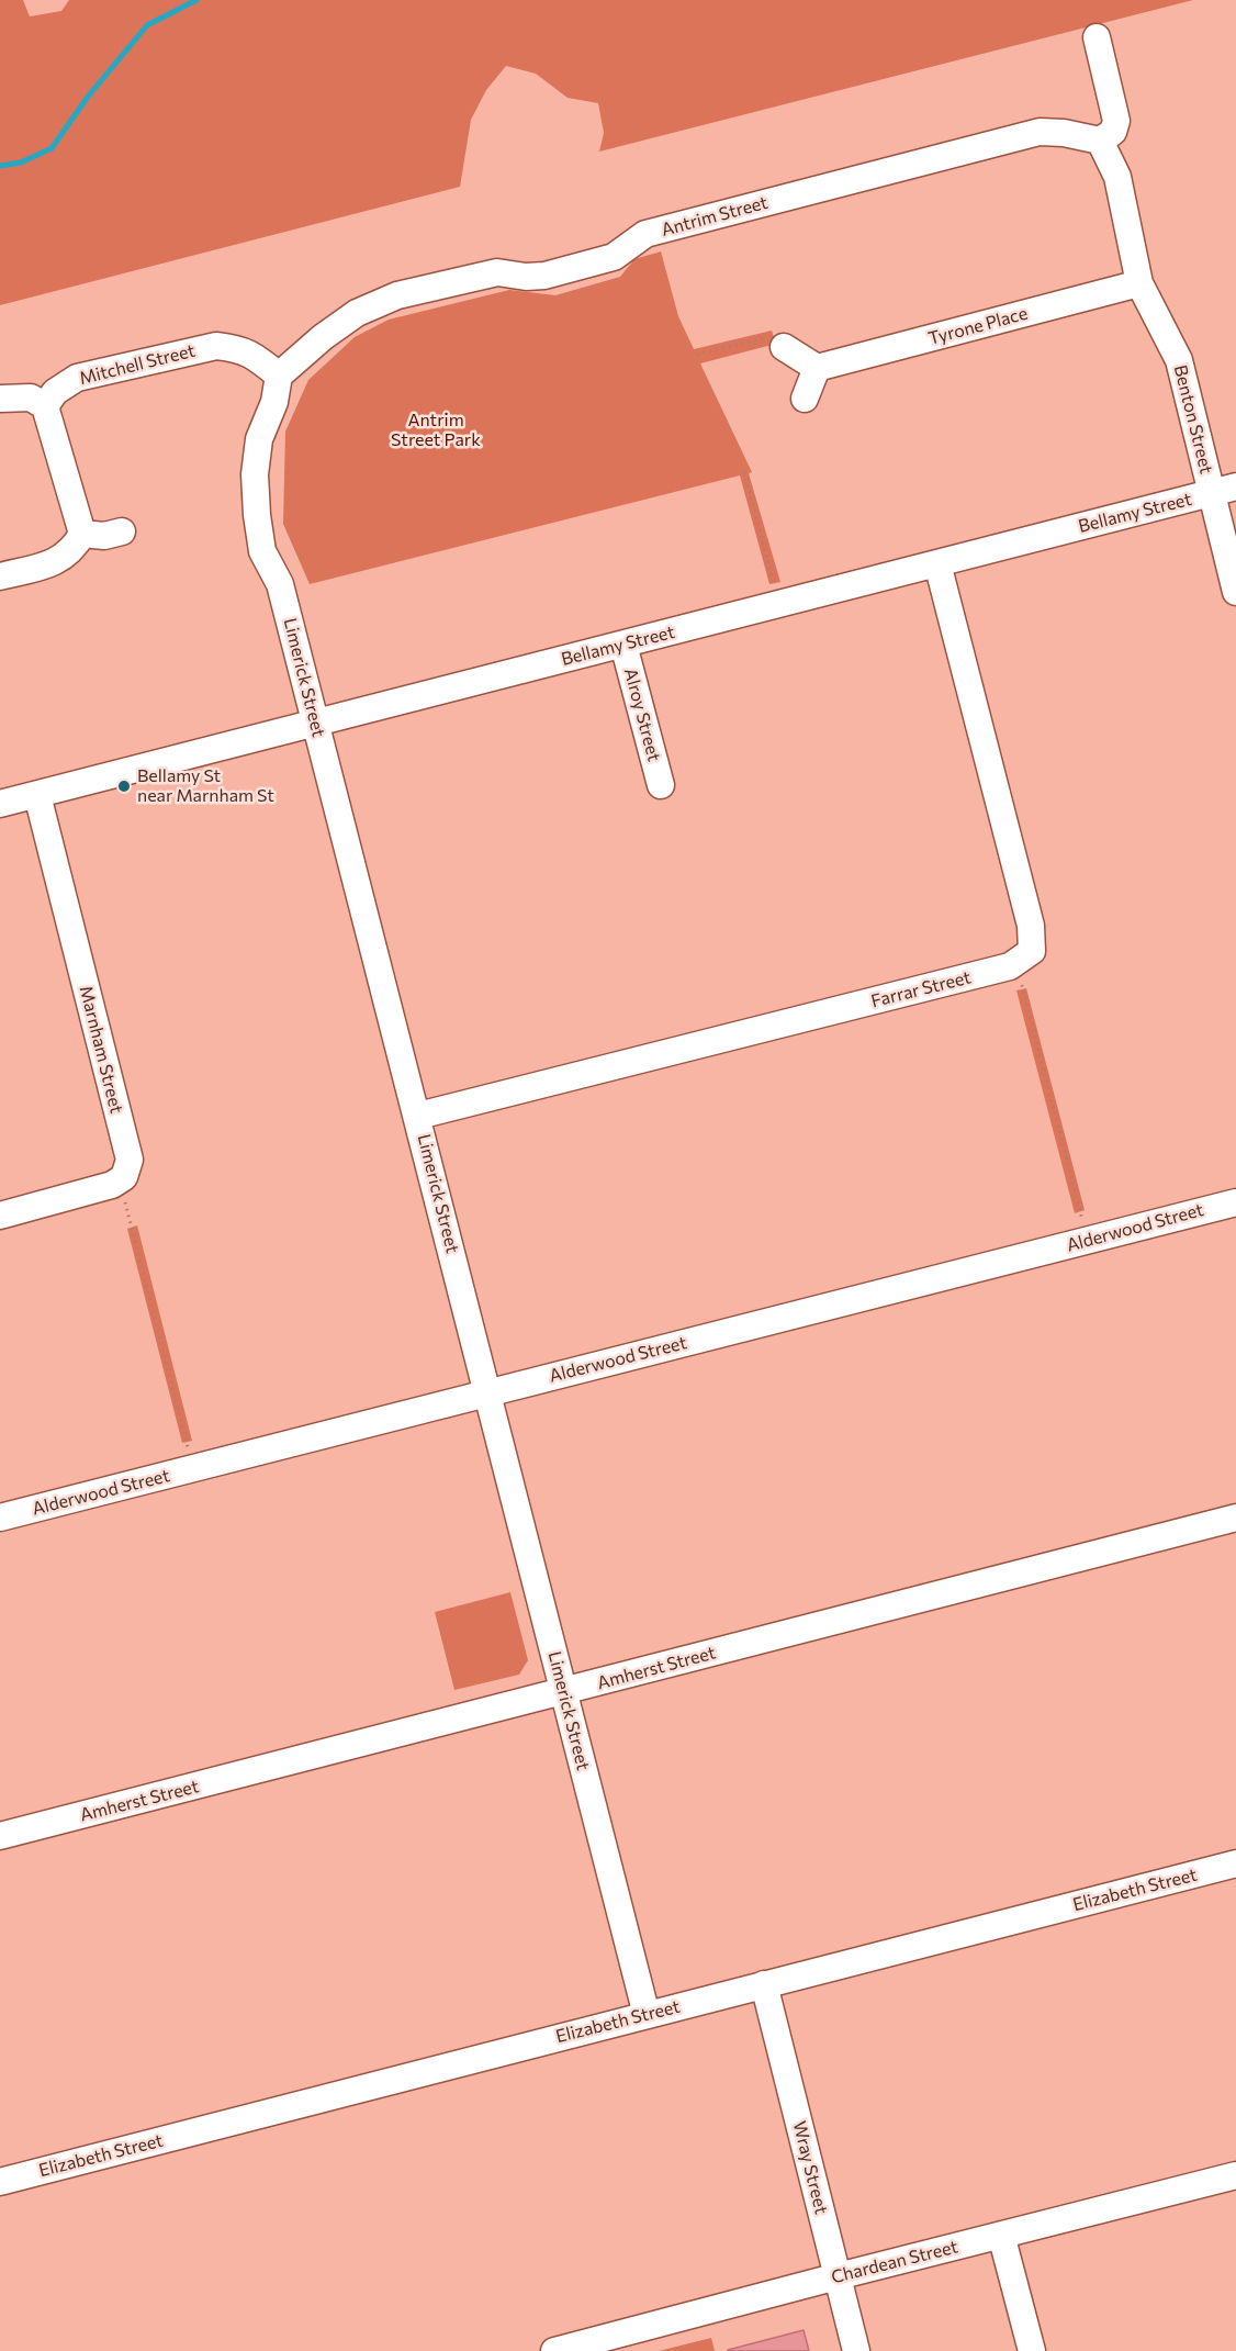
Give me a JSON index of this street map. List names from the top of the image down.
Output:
{
  "streets": {
    "street": [
      "Antrim Street",
      "Tyrone Place",
      "Mitchell Street",
      "Benton Street",
      "Bellamy Street",
      "Limerick Street",
      "Alroy Street",
      "Farrar Street",
      "Marnham Street",
      "Alderwood Street",
      "Amherst Street",
      "Elizabeth Street",
      "Wray Street",
      "Chardean Street"
    ]
  },
  "crossings": [
    ["Antrim Street", "Mitchell Street"],
    ["Antrim Street", "Benton Street"],
    ["Antrim Street", "Limerick Street"],
    ["Tyrone Place", "Benton Street"],
    ["Mitchell Street", "Limerick Street"],
    ["Benton Street", "Bellamy Street"],
    ["Bellamy Street", "Limerick Street"],
    ["Bellamy Street", "Alroy Street"],
    ["Bellamy Street", "Marnham Street"],
    ["Limerick Street", "Farrar Street"],
    ["Limerick Street", "Alderwood Street"],
    ["Limerick Street", "Amherst Street"],
    ["Limerick Street", "Elizabeth Street"],
    ["Elizabeth Street", "Wray Street"],
    ["Wray Street", "Chardean Street"]
  ],
  "parks": ["Antrim Street Park"],
  "places": ["Bellamy St near Marnham St"]
}
